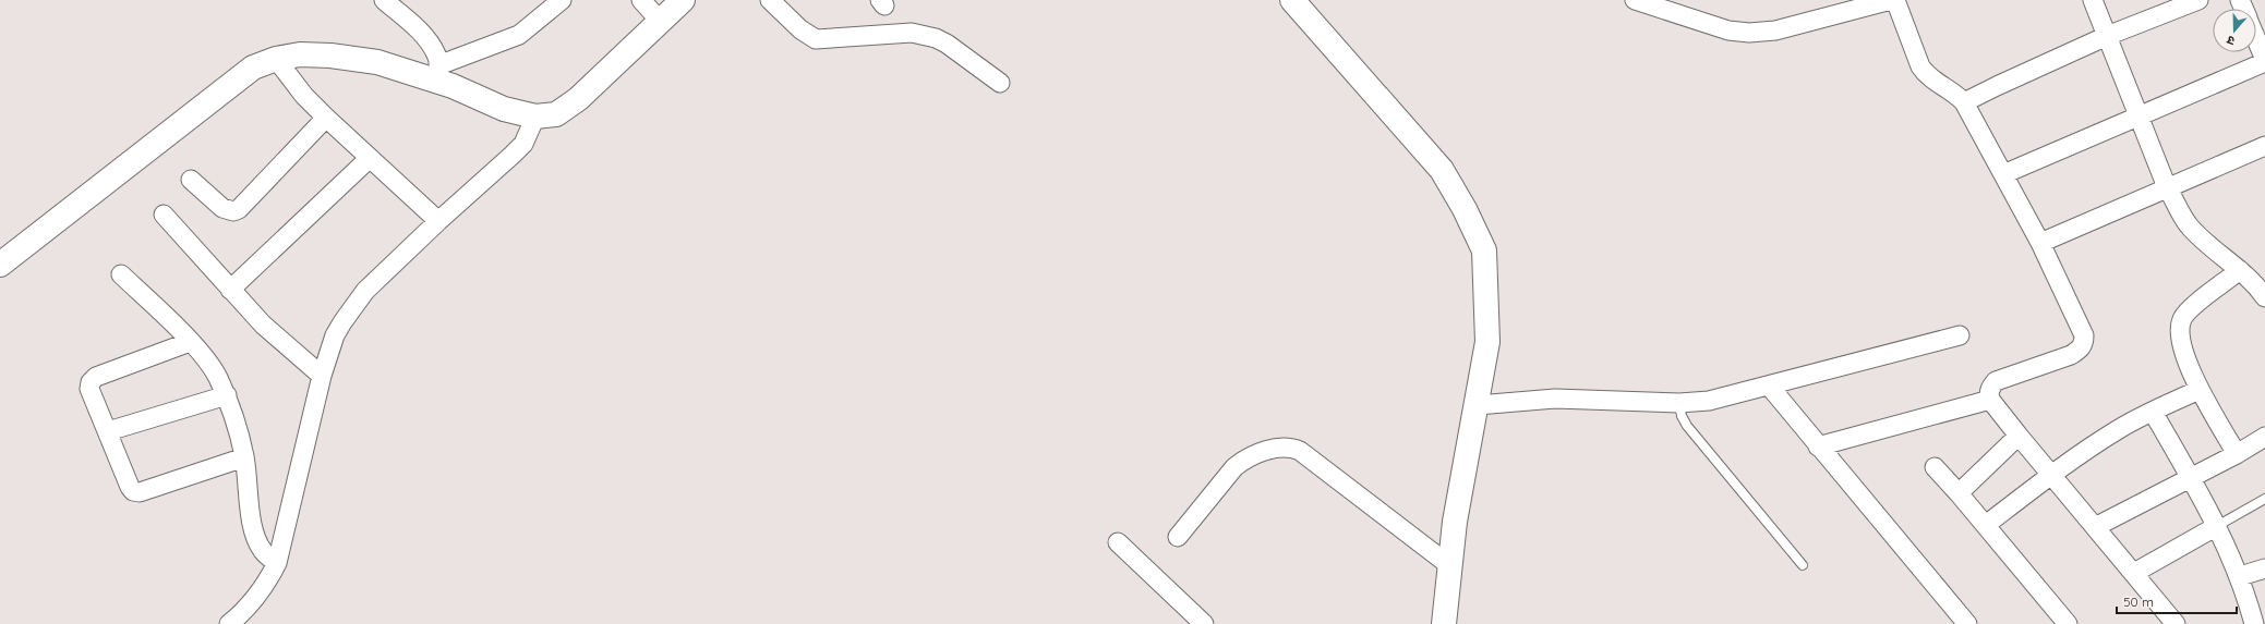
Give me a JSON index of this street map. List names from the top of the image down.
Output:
{
  "scale_bar": "50 m",
  "north": "bottom"
}
